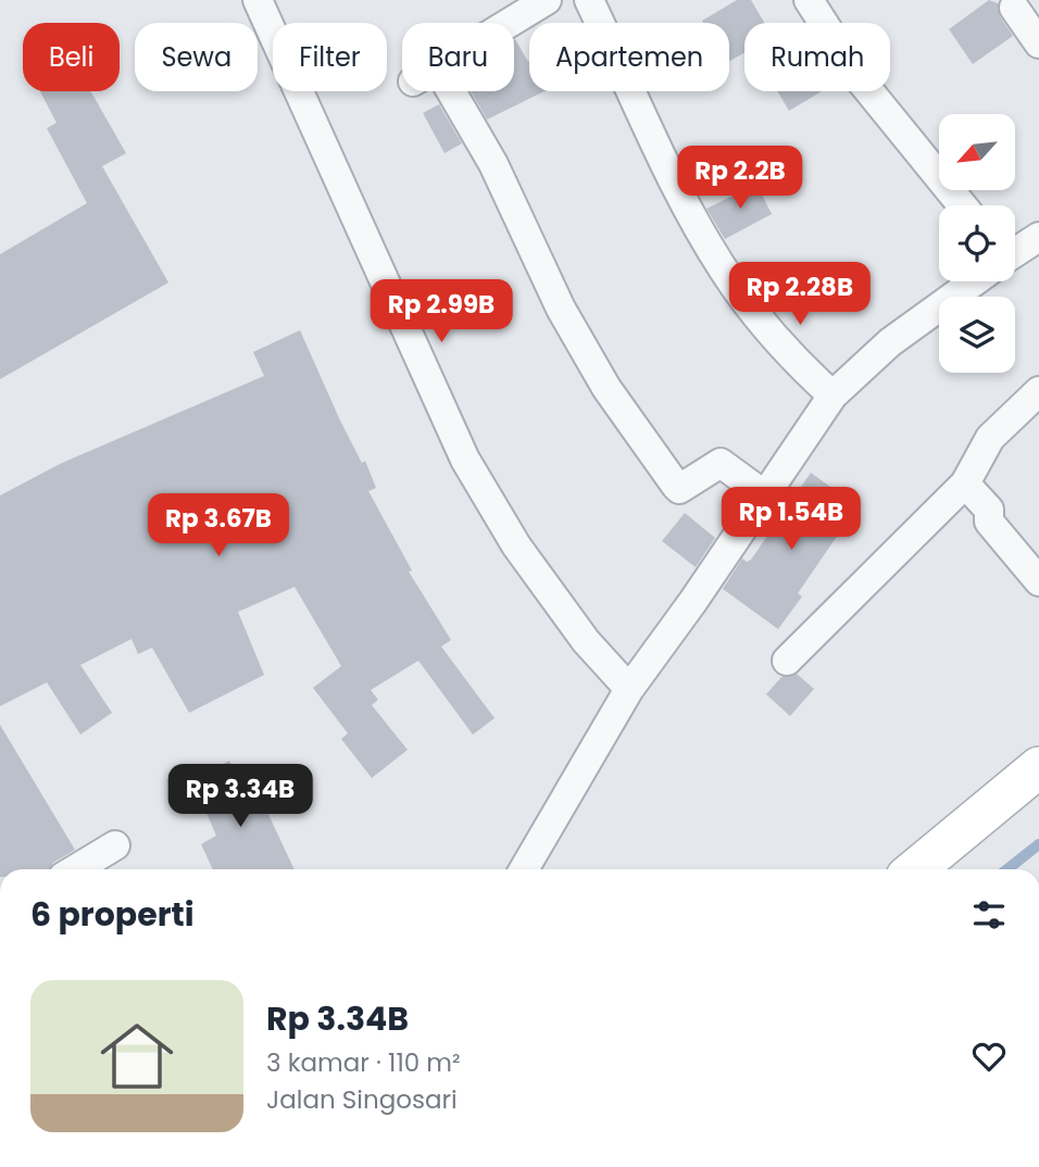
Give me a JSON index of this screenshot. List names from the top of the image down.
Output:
{
  "north": "bottom left",
  "page": {
    "chip": [
      "Beli",
      "Sewa",
      "Filter",
      "Baru",
      "Apartemen",
      "Rumah"
    ],
    "price": [
      "Rp 2.2B",
      "Rp 2.28B",
      "Rp 2.99B",
      "Rp 1.54B",
      "Rp 3.67B",
      "Rp 3.34B"
    ],
    "heading": "6 properti",
    "list": [
      {
        "name": "Rp 3.34B",
        "note": "3 kamar · 110 m² · Jalan Singosari"
      }
    ]
  }
}
